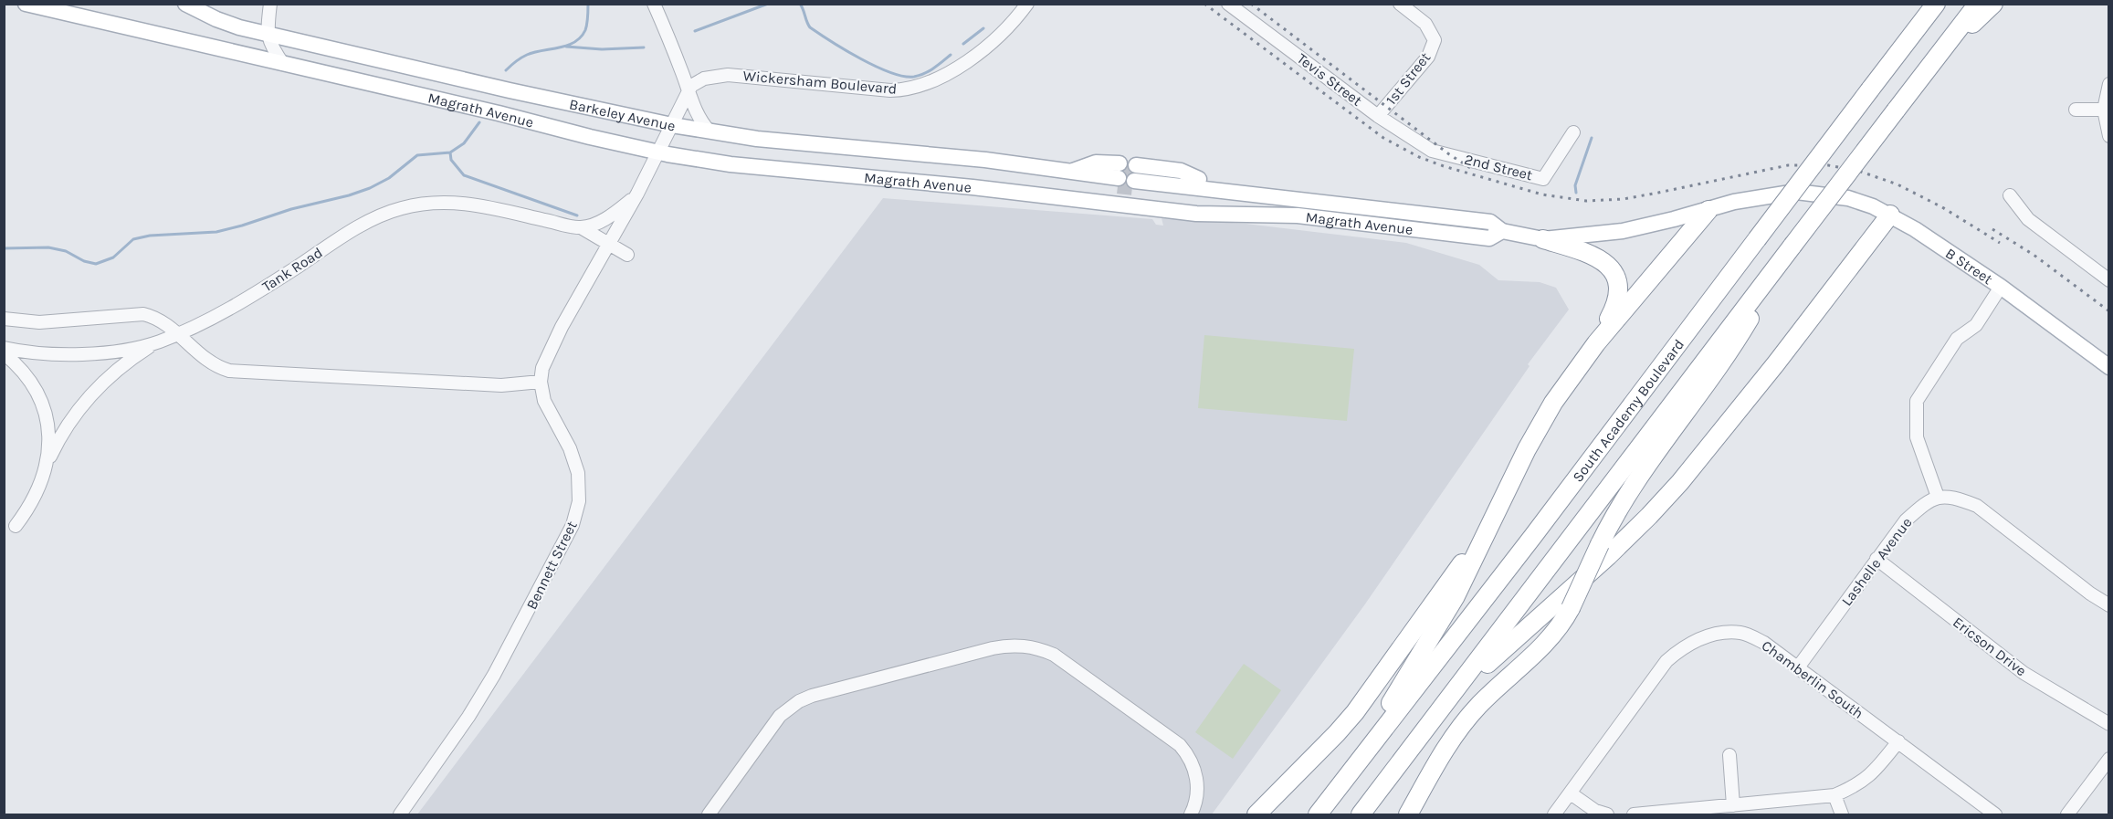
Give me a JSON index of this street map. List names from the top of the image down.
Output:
{
  "streets": {
    "highway": ["South Academy Boulevard"],
    "main road": ["Magrath Avenue", "Barkeley Avenue", "B Street"],
    "street": [
      "1st Street",
      "Tevis Street",
      "Wickersham Boulevard",
      "2nd Street",
      "Tank Road",
      "Lashelle Avenue",
      "Bennett Street",
      "Ericson Drive",
      "Chamberlin South"
    ]
  },
  "crossings": [
    ["1st Street", "Tevis Street"],
    ["Tevis Street", "2nd Street"],
    ["Magrath Avenue", "B Street"],
    ["Lashelle Avenue", "Ericson Drive"],
    ["Lashelle Avenue", "Chamberlin South"]
  ]
}
